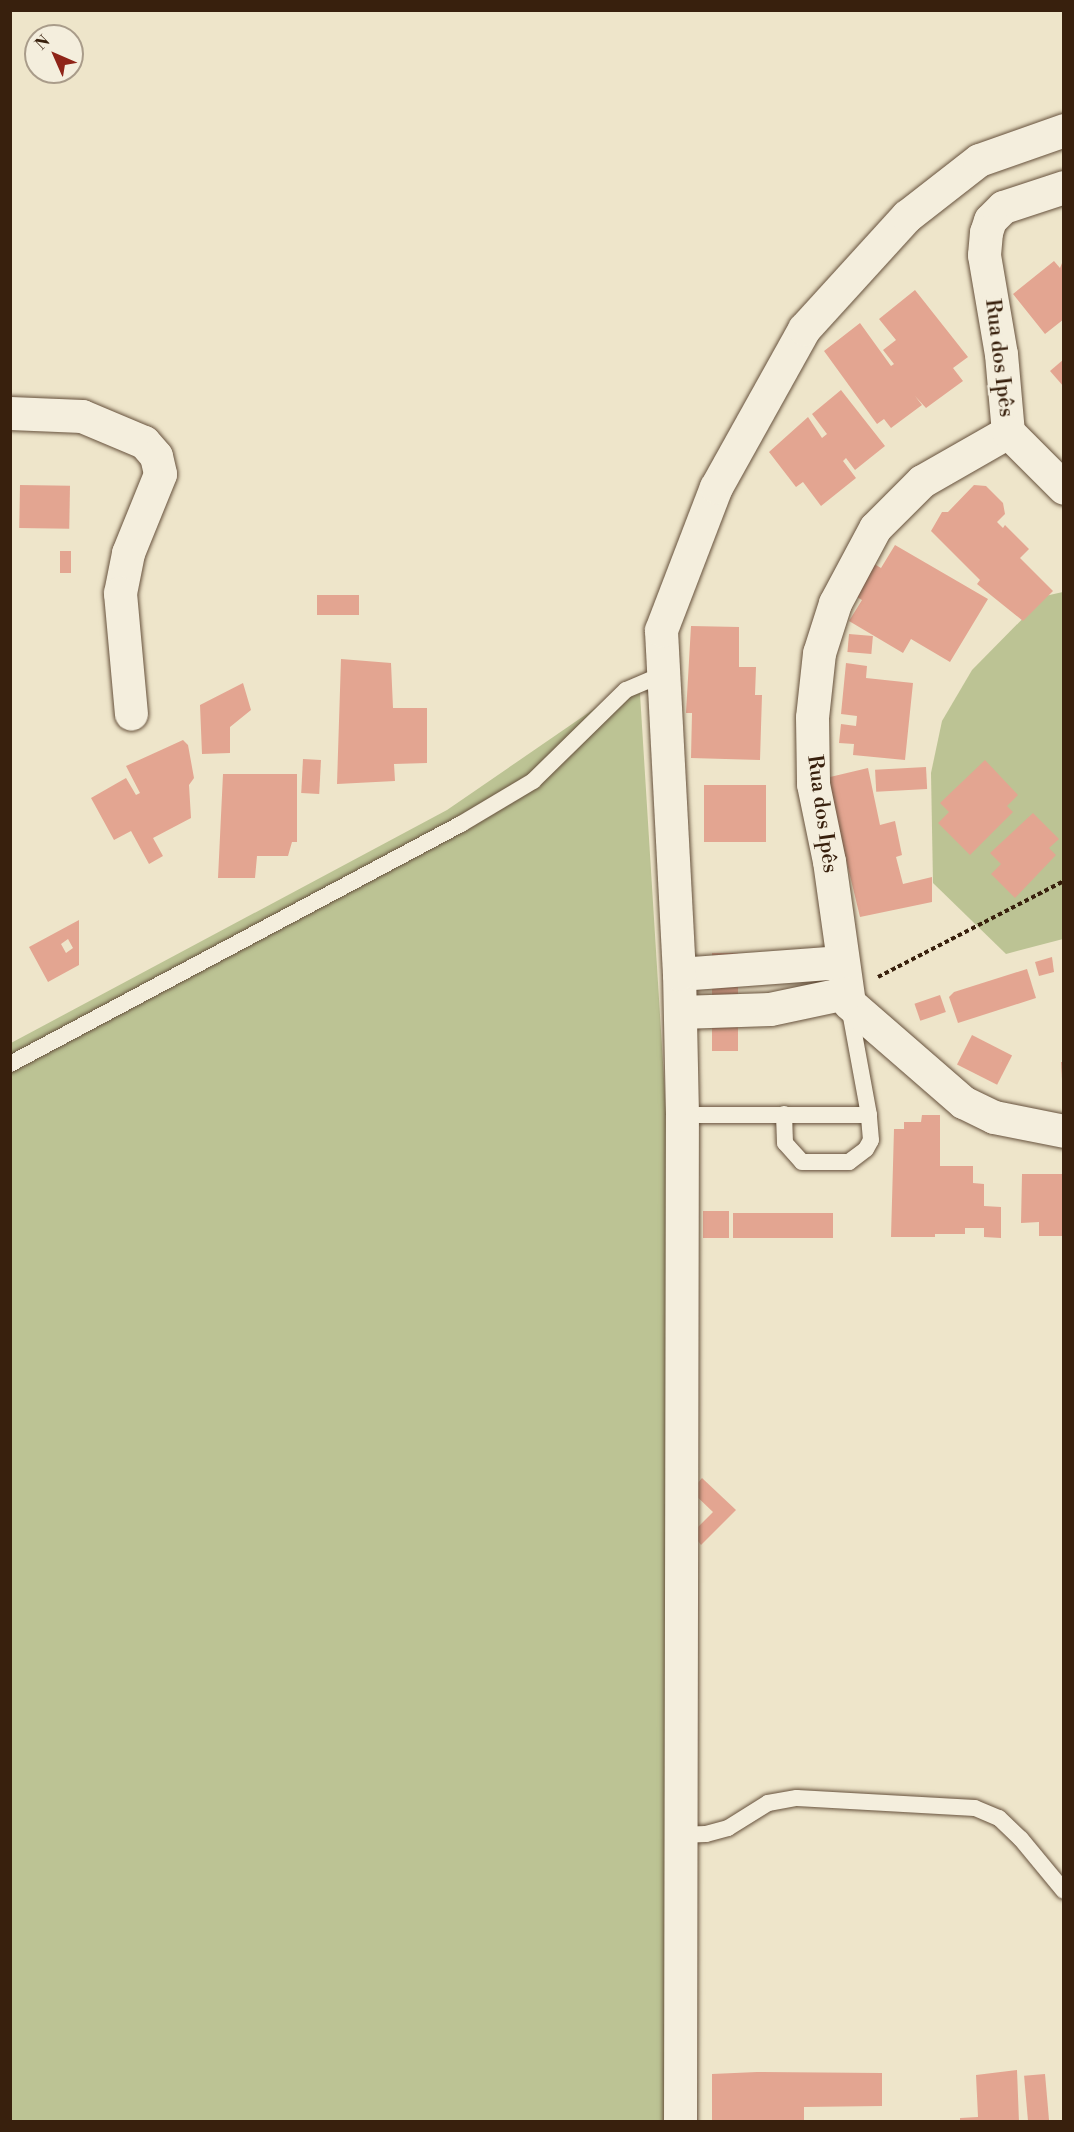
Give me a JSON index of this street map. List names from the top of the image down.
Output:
{
  "streets": {
    "street": ["Rua dos Ipês"]
  },
  "north": "top left"
}
